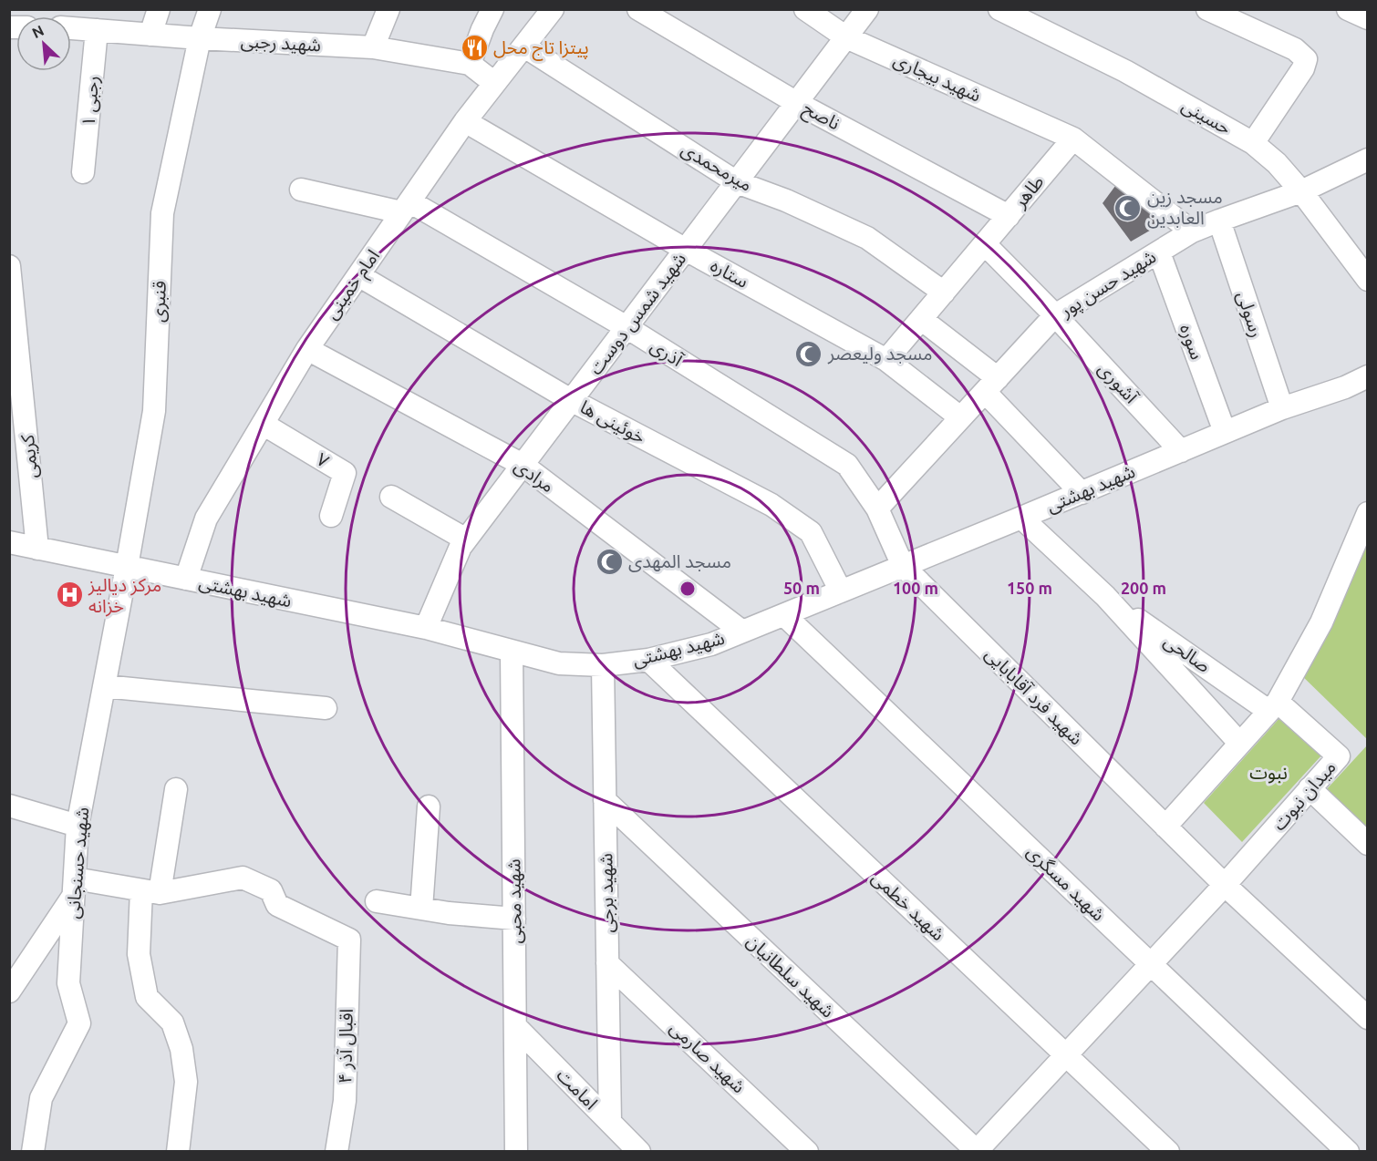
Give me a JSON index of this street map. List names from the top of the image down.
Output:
{
  "streets": {
    "street": [
      "شهید رجبی",
      "شهید بیجاری",
      "رجبی ۱",
      "ناصح",
      "حسینی",
      "میرمحمدی",
      "طاهر",
      "ستاره",
      "شهید حسن پور",
      "امام خمینی",
      "قنبری",
      "شهید شمس دوست",
      "رسولی",
      "سوره",
      "آذری",
      "آشوری",
      "خوئینی ها",
      "کریمی",
      "۷",
      "مرادی",
      "شهید بهشتی",
      "صالحی",
      "شهید فرد آقابابایی",
      "میدان نبوت",
      "شهید حسنجانی",
      "شهید مسگری",
      "شهید برجی",
      "شهید محبی",
      "شهید خطمی",
      "شهید سلطانیان",
      "اقبال آذر ۴",
      "شهید صارمی",
      "امامت"
    ]
  },
  "crossings": [
    ["شهید رجبی", "رجبی ۱"],
    ["شهید رجبی", "امام خمینی"],
    ["شهید رجبی", "قنبری"],
    ["شهید بیجاری", "طاهر"],
    ["شهید بیجاری", "شهید شمس دوست"],
    ["ناصح", "طاهر"],
    ["ناصح", "شهید شمس دوست"],
    ["حسینی", "شهید حسن پور"],
    ["میرمحمدی", "طاهر"],
    ["میرمحمدی", "امام خمینی"],
    ["میرمحمدی", "شهید شمس دوست"],
    ["طاهر", "ستاره"],
    ["طاهر", "آشوری"],
    ["ستاره", "شهید حسن پور"],
    ["ستاره", "امام خمینی"],
    ["ستاره", "شهید شمس دوست"],
    ["شهید حسن پور", "رسولی"],
    ["شهید حسن پور", "سوره"],
    ["شهید حسن پور", "آذری"],
    ["شهید حسن پور", "آشوری"],
    ["امام خمینی", "آذری"],
    ["امام خمینی", "خوئینی ها"],
    ["امام خمینی", "۷"],
    ["امام خمینی", "مرادی"],
    ["امام خمینی", "شهید بهشتی"],
    ["قنبری", "شهید بهشتی"],
    ["قنبری", "شهید حسنجانی"],
    ["شهید شمس دوست", "آذری"],
    ["شهید شمس دوست", "خوئینی ها"],
    ["شهید شمس دوست", "مرادی"],
    ["شهید شمس دوست", "شهید بهشتی"],
    ["رسولی", "شهید بهشتی"],
    ["سوره", "شهید بهشتی"],
    ["آشوری", "شهید بهشتی"],
    ["خوئینی ها", "شهید بهشتی"],
    ["کریمی", "شهید بهشتی"],
    ["مرادی", "شهید بهشتی"],
    ["شهید بهشتی", "صالحی"],
    ["شهید بهشتی", "شهید فرد آقابابایی"],
    ["شهید بهشتی", "شهید حسنجانی"],
    ["شهید بهشتی", "شهید مسگری"],
    ["شهید بهشتی", "شهید برجی"],
    ["شهید بهشتی", "شهید محبی"],
    ["شهید بهشتی", "شهید خطمی"],
    ["صالحی", "میدان نبوت"],
    ["شهید برجی", "شهید سلطانیان"],
    ["شهید برجی", "شهید صارمی"],
    ["شهید برجی", "امامت"],
    ["شهید محبی", "امامت"]
  ],
  "parks": ["نبوت"],
  "places": {
    "restaurant": ["پیتزا تاج محل"],
    "mosque": ["مسجد زین العابدین", "مسجد ولیعصر", "مسجد المهدی"],
    "hospital": ["مرکز دیالیز خزانه"]
  },
  "north": "top left",
  "rings": [
    "50 m",
    "100 m",
    "150 m",
    "200 m"
  ]
}
